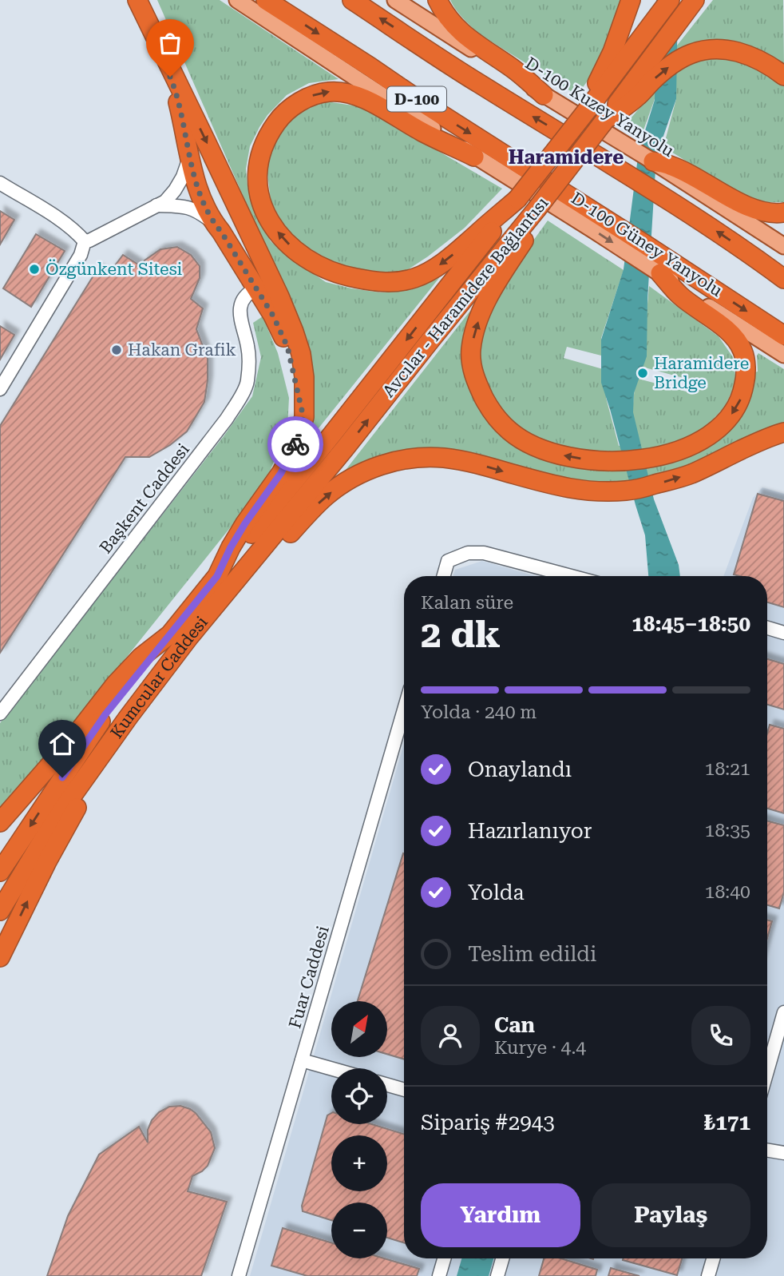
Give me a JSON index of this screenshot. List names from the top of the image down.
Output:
{
  "streets": {
    "highway": ["D-100", "Avcılar - Haramidere Bağlantısı", "Kumcular Caddesi"],
    "main road": ["D-100 Kuzey Yanyolu", "D-100 Güney Yanyolu"],
    "street": ["Başkent Caddesi", "Fuar Caddesi"]
  },
  "crossings": [
    ["Avcılar - Haramidere Bağlantısı", "Kumcular Caddesi"]
  ],
  "districts": ["Haramidere"],
  "places": ["Özgünkent Sitesi", "Hakan Grafik", "Haramidere Bridge"],
  "north": "top right",
  "page": {
    "heading": ["2 dk", "Kalan süre", "18:45–18:50"],
    "panel": [
      "Can",
      "Kurye · 4.4",
      "Sipariş #2943",
      "₺171"
    ],
    "bar": "Yolda · 240 m",
    "list": [
      ["Onaylandı", "18:21"],
      ["Hazırlanıyor", "18:35"],
      ["Yolda", "18:40"],
      "Teslim edildi"
    ],
    "map_buttons": ["+", "−"],
    "buttons": ["Yardım", "Paylaş"]
  }
}
